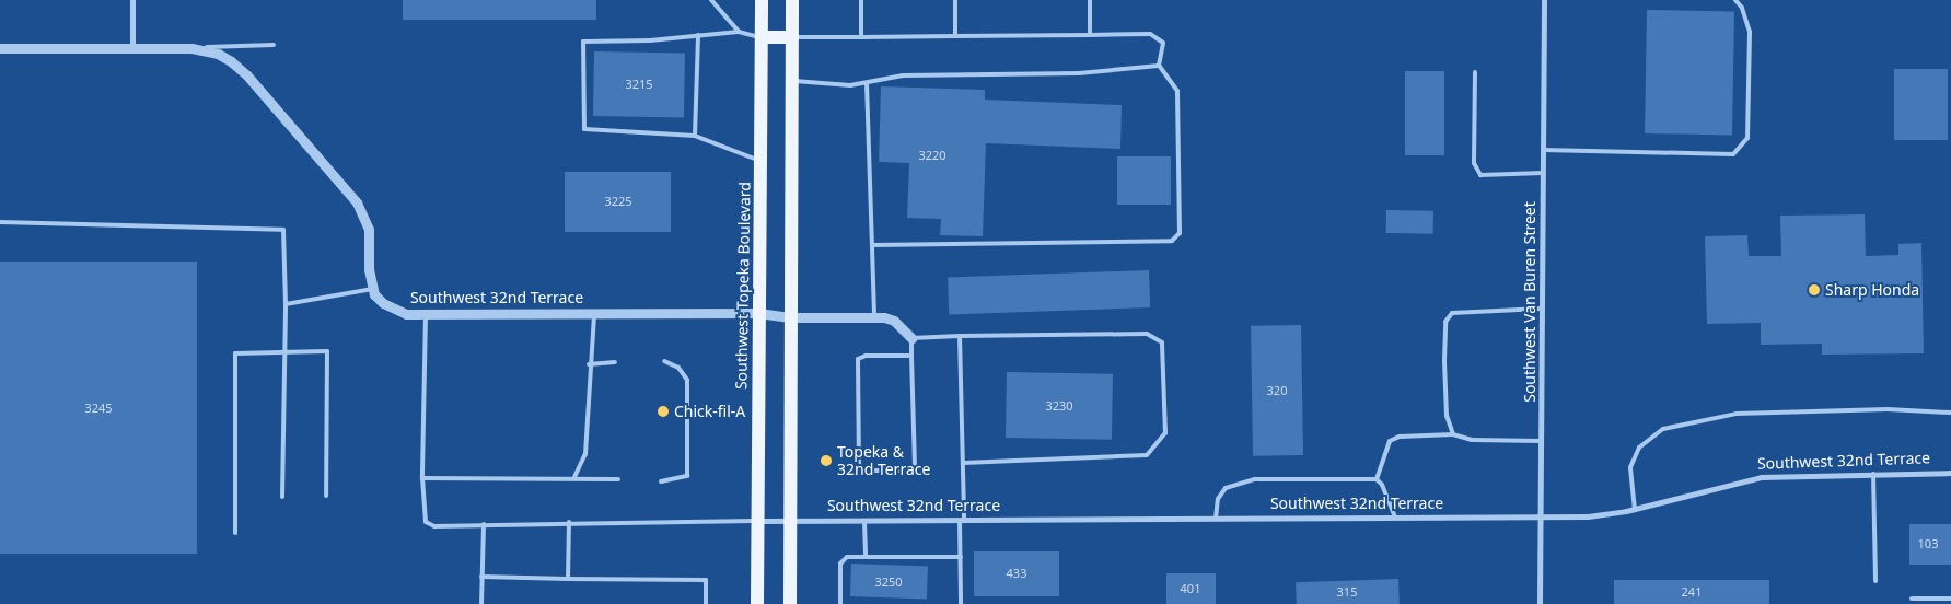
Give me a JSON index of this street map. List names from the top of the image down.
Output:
{
  "streets": {
    "main road": ["Southwest Topeka Boulevard"],
    "street": ["Southwest 32nd Terrace", "Southwest Van Buren Street"]
  },
  "crossings": [
    ["Southwest Topeka Boulevard", "Southwest 32nd Terrace"],
    ["Southwest 32nd Terrace", "Southwest Van Buren Street"]
  ],
  "places": ["Sharp Honda", "Chick-fil-A", "Topeka & 32nd Terrace"],
  "house_numbers": [
    "3215",
    "3220",
    "3225",
    "320",
    "3230",
    "3245",
    "103",
    "433",
    "3250",
    "401",
    "315",
    "241"
  ]
}
